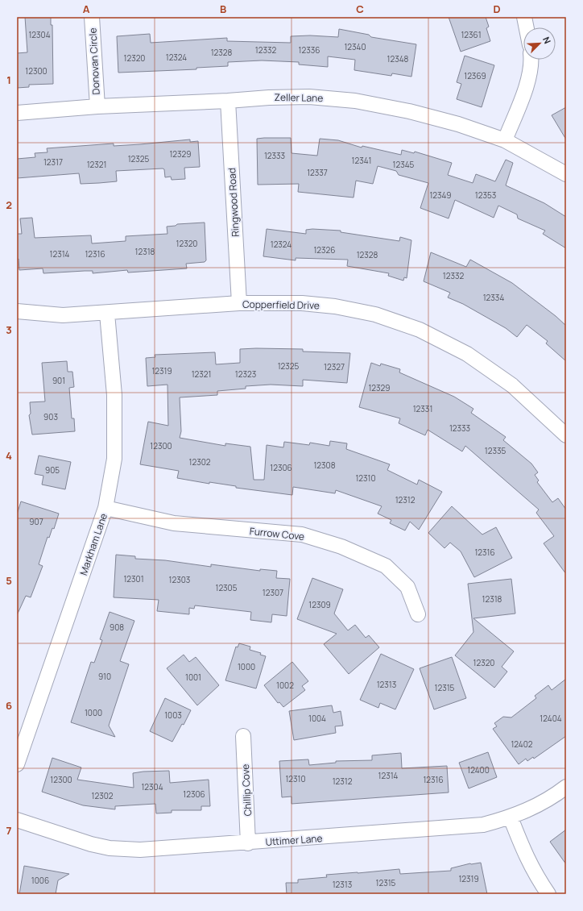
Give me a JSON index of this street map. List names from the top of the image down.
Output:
{
  "streets": {
    "street": [
      "Donovan Circle",
      "Zeller Lane",
      "Ringwood Road",
      "Copperfield Drive",
      "Furrow Cove",
      "Markham Lane",
      "Chillip Cove",
      "Uttimer Lane"
    ]
  },
  "crossings": [
    ["Donovan Circle", "Zeller Lane"],
    ["Zeller Lane", "Ringwood Road"],
    ["Ringwood Road", "Copperfield Drive"],
    ["Copperfield Drive", "Markham Lane"],
    ["Furrow Cove", "Markham Lane"],
    ["Chillip Cove", "Uttimer Lane"]
  ],
  "house_numbers": [
    "12304",
    "12361",
    "12340",
    "12332",
    "12336",
    "12328",
    "12324",
    "12320",
    "12348",
    "12300",
    "12369",
    "12329",
    "12333",
    "12325",
    "12341",
    "12317",
    "12321",
    "12345",
    "12337",
    "12349",
    "12353",
    "12320",
    "12324",
    "12326",
    "12318",
    "12314",
    "12316",
    "12328",
    "12332",
    "12334",
    "12325",
    "12327",
    "12319",
    "12321",
    "12323",
    "901",
    "12329",
    "12331",
    "903",
    "12333",
    "12300",
    "12335",
    "12302",
    "12308",
    "12306",
    "905",
    "12310",
    "12312",
    "907",
    "12316",
    "12301",
    "12303",
    "12305",
    "12307",
    "12318",
    "12309",
    "908",
    "12320",
    "1000",
    "910",
    "1001",
    "12313",
    "1002",
    "12315",
    "1000",
    "1003",
    "1004",
    "12404",
    "12402",
    "12400",
    "12314",
    "12310",
    "12300",
    "12316",
    "12312",
    "12304",
    "12306",
    "12302",
    "12319",
    "1006",
    "12315",
    "12313"
  ],
  "north": "top right",
  "grid": {
    "columns": [
      "A",
      "B",
      "C",
      "D"
    ],
    "rows": [
      "1",
      "2",
      "3",
      "4",
      "5",
      "6",
      "7"
    ]
  }
}
